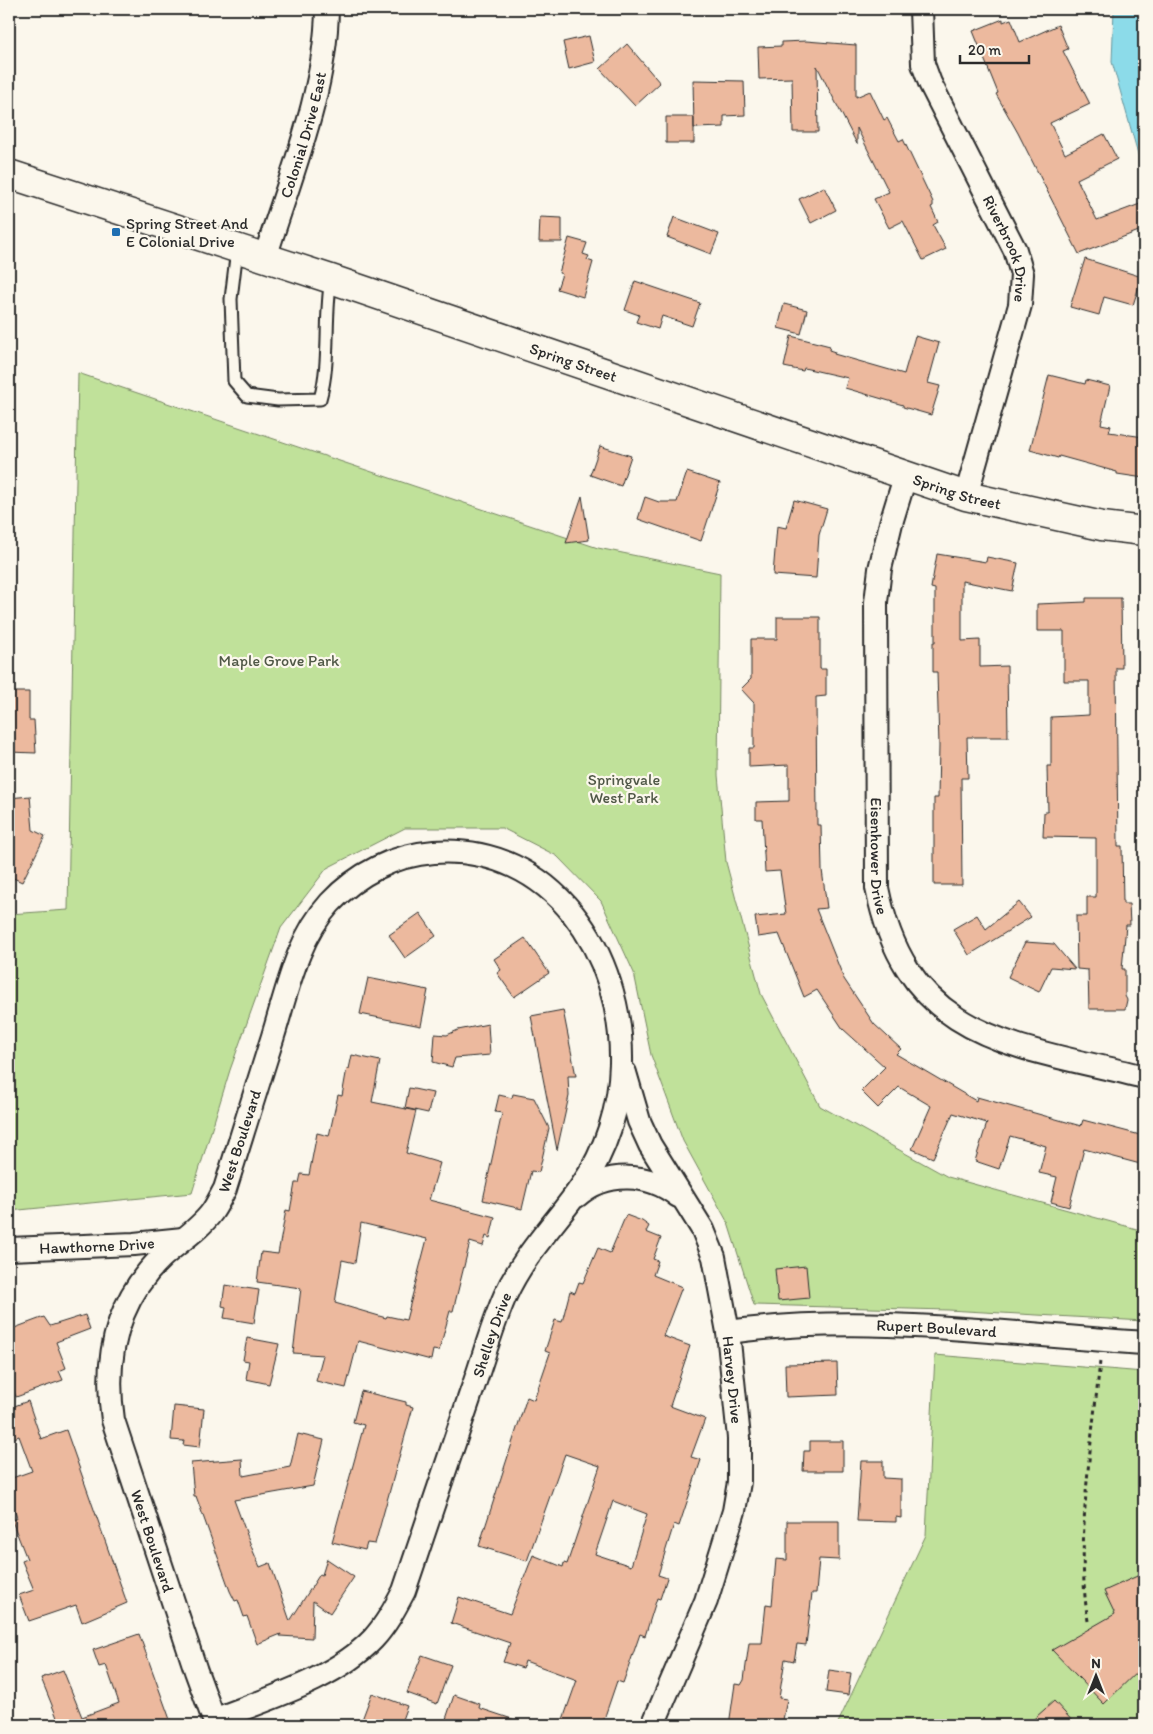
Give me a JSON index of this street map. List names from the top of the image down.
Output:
{
  "streets": {
    "main road": ["Spring Street"],
    "street": [
      "Colonial Drive East",
      "Riverbrook Drive",
      "Eisenhower Drive",
      "West Boulevard",
      "Hawthorne Drive",
      "Rupert Boulevard",
      "Shelley Drive",
      "Harvey Drive"
    ]
  },
  "crossings": [
    ["Colonial Drive East", "Spring Street"],
    ["Riverbrook Drive", "Spring Street"],
    ["Spring Street", "Eisenhower Drive"],
    ["West Boulevard", "Hawthorne Drive"],
    ["West Boulevard", "Shelley Drive"],
    ["Rupert Boulevard", "Harvey Drive"],
    ["Shelley Drive", "Harvey Drive"]
  ],
  "parks": ["Maple Grove Park", "Springvale West Park"],
  "places": {
    "transit": ["Spring Street And E Colonial Drive"]
  },
  "scale_bar": "20 m",
  "north": "top"
}
